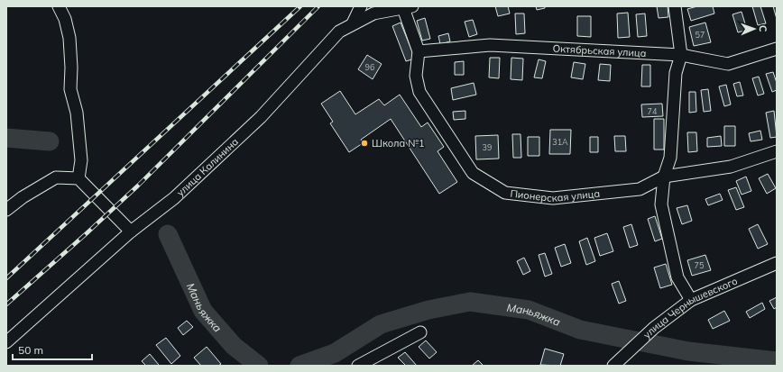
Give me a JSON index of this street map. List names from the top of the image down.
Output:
{
  "streets": {
    "street": [
      "Октябрьская улица",
      "улица Калинина",
      "Пионерская улица",
      "улица Чернышевского"
    ]
  },
  "crossings": [
    ["Октябрьская улица", "Пионерская улица"],
    ["улица Калинина", "Пионерская улица"]
  ],
  "water": ["Маньяжка"],
  "places": ["Школа №1"],
  "house_numbers": [
    "57",
    "96",
    "74",
    "31А",
    "39",
    "75"
  ],
  "scale_bar": "50 m",
  "north": "right"
}
